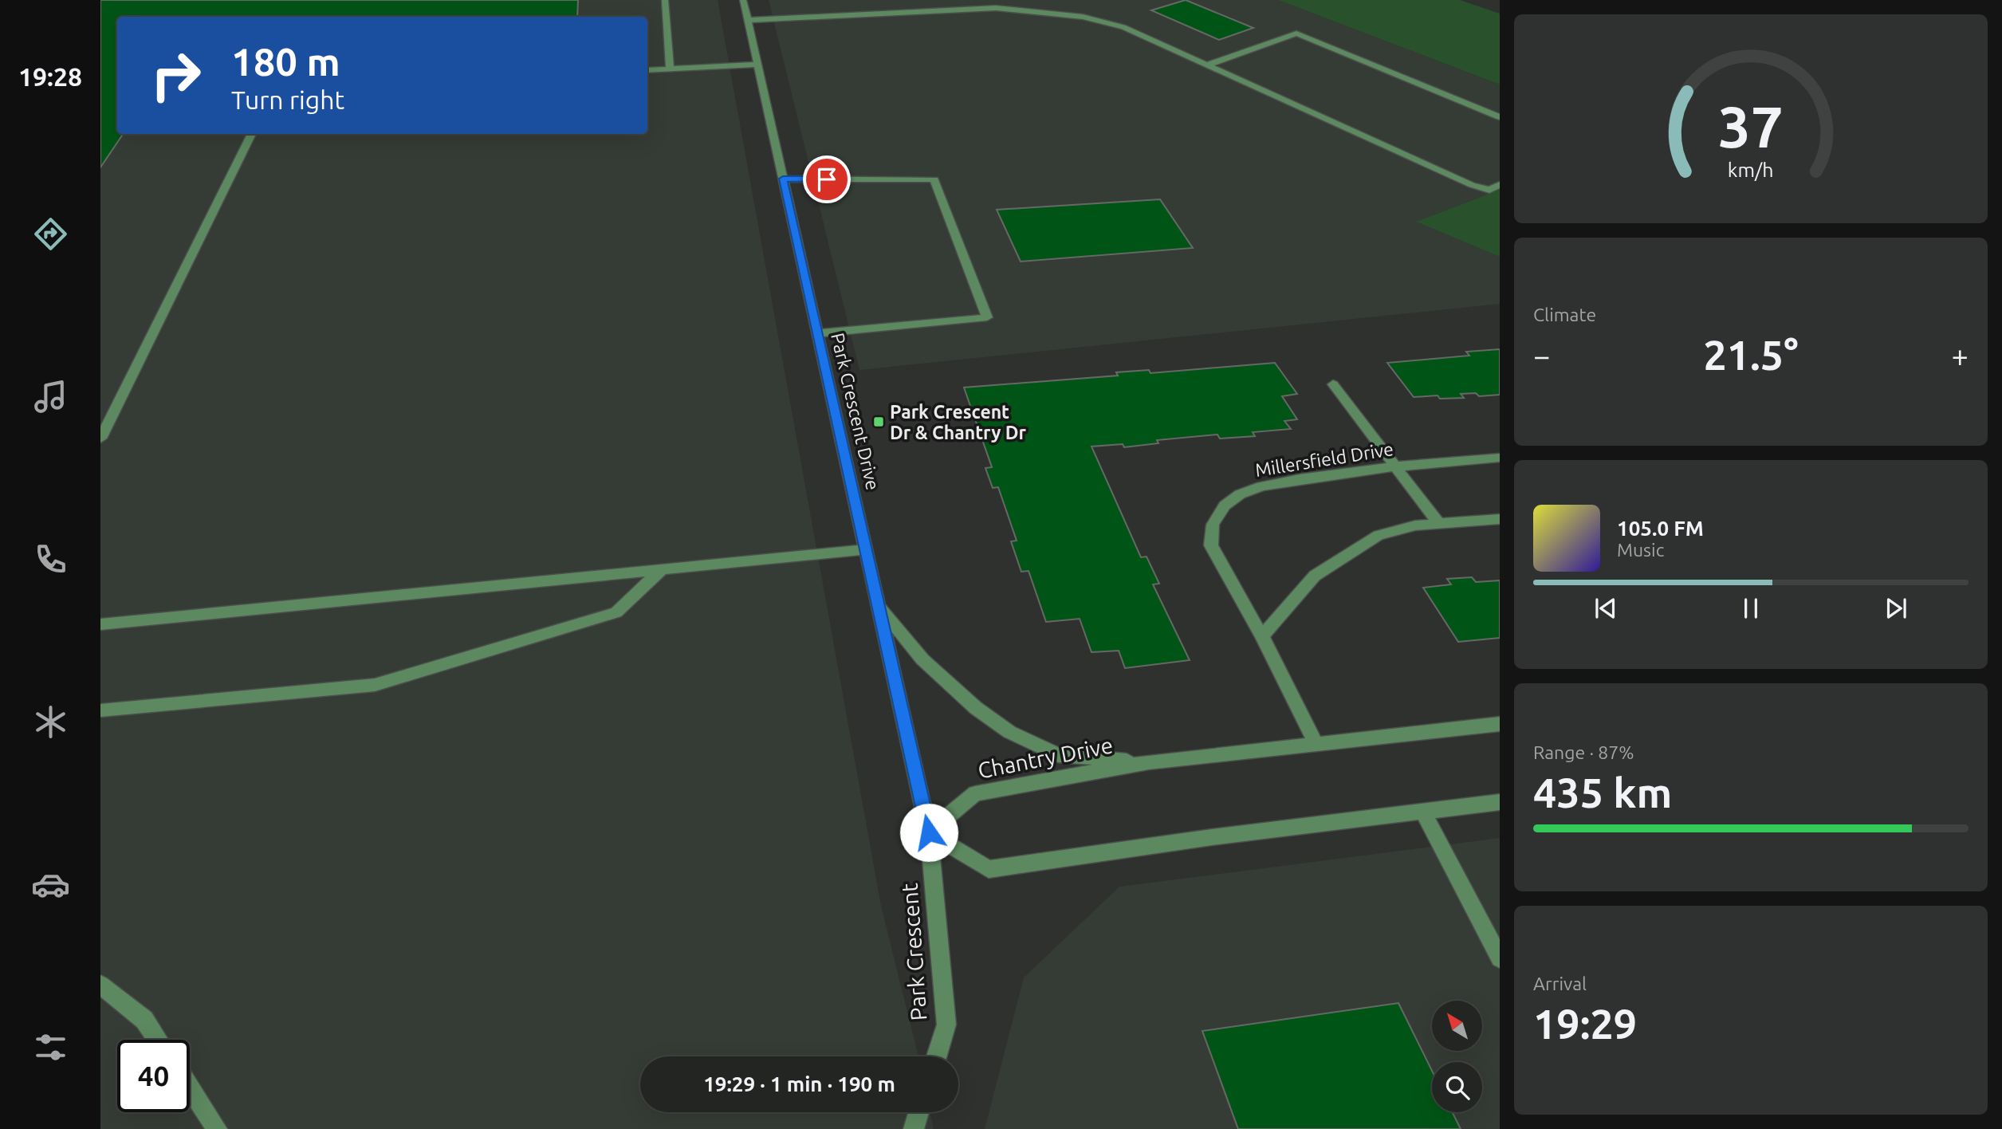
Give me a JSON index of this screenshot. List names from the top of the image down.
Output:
{
  "streets": {
    "street": [
      "Park Crescent Drive",
      "Millersfield Drive",
      "Chantry Drive",
      "Park Crescent"
    ]
  },
  "crossings": [
    ["Park Crescent Drive", "Chantry Drive"],
    ["Park Crescent Drive", "Park Crescent"],
    ["Millersfield Drive", "Chantry Drive"],
    ["Chantry Drive", "Park Crescent"]
  ],
  "places": {
    "transit": ["Park Crescent Dr & Chantry Dr"]
  },
  "north": "top left",
  "page": {
    "tabs": "19:28",
    "turn": ["180 m", "Turn right"],
    "tile": [
      "Climate",
      ["Range · 87%", "435 km"],
      ["Arrival", "19:29"]
    ],
    "heat": ["−", "21.5°", "+"],
    "song": ["105.0 FM", "Music"],
    "limit": "40",
    "trip": "19:29 · 1 min · 190 m",
    "gauge": ["37", "km/h"]
  }
}
